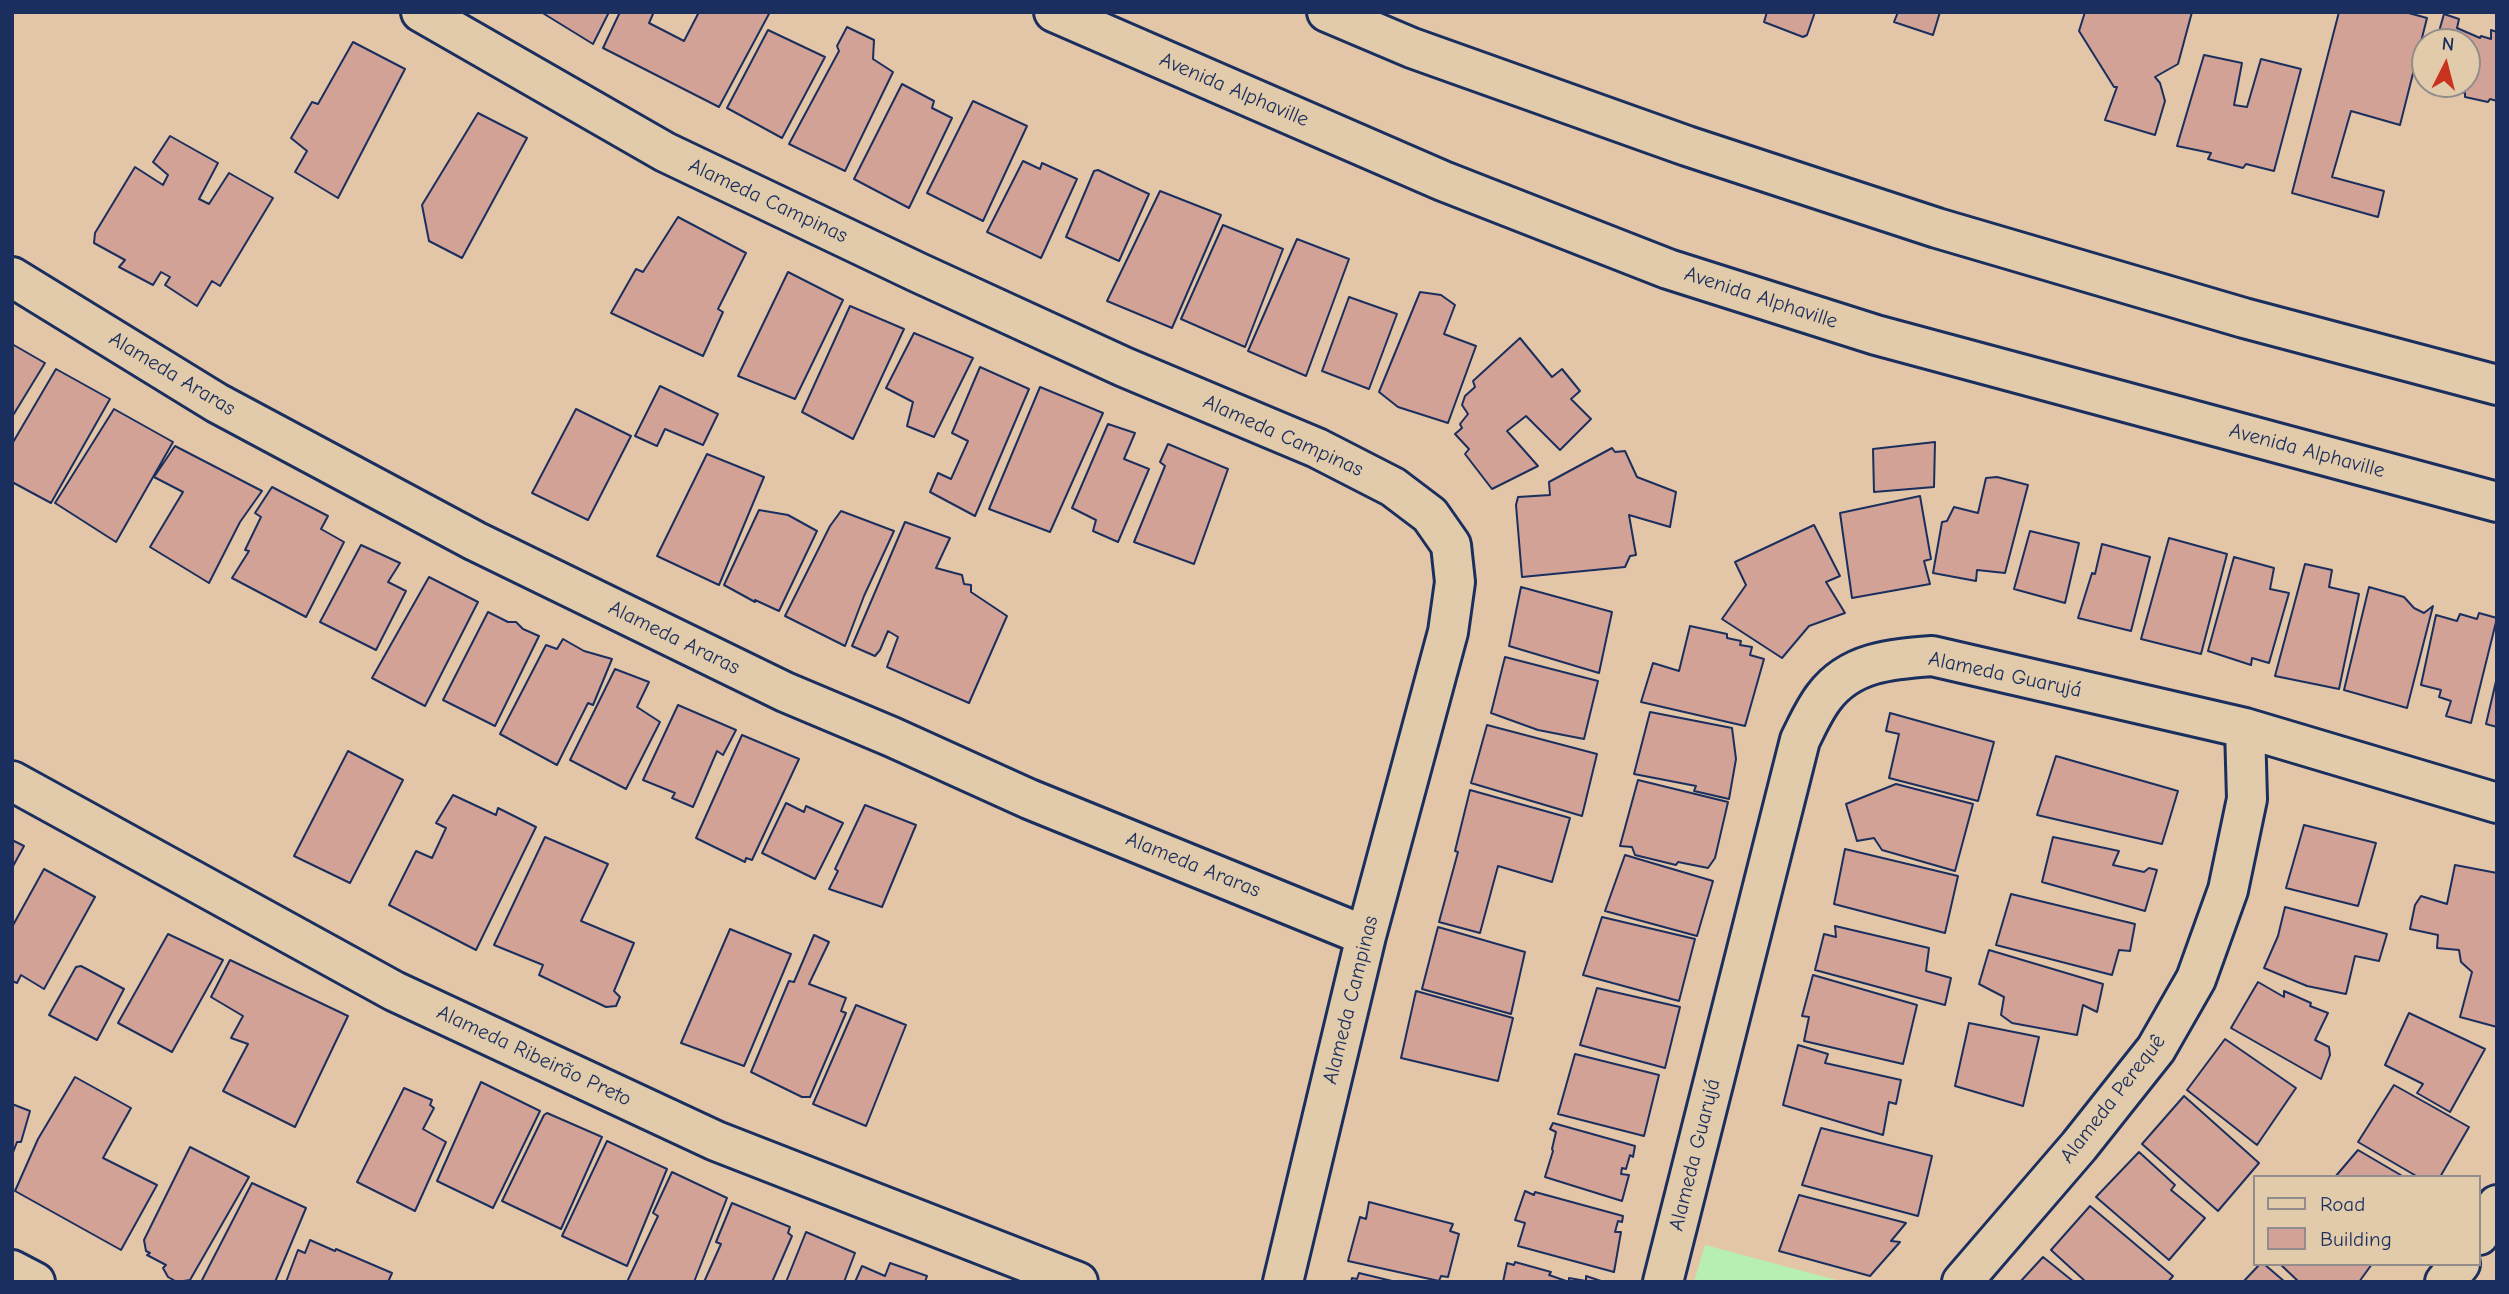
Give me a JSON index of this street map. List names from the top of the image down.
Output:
{
  "streets": {
    "street": [
      "Avenida Alphaville",
      "Alameda Campinas",
      "Alameda Araras",
      "Alameda Guarujá",
      "Alameda Ribeirão Preto",
      "Alameda Perequê"
    ]
  },
  "crossings": [
    ["Alameda Campinas", "Alameda Araras"],
    ["Alameda Guarujá", "Alameda Perequê"]
  ],
  "legend": ["Road", "Building"],
  "north": "top"
}
